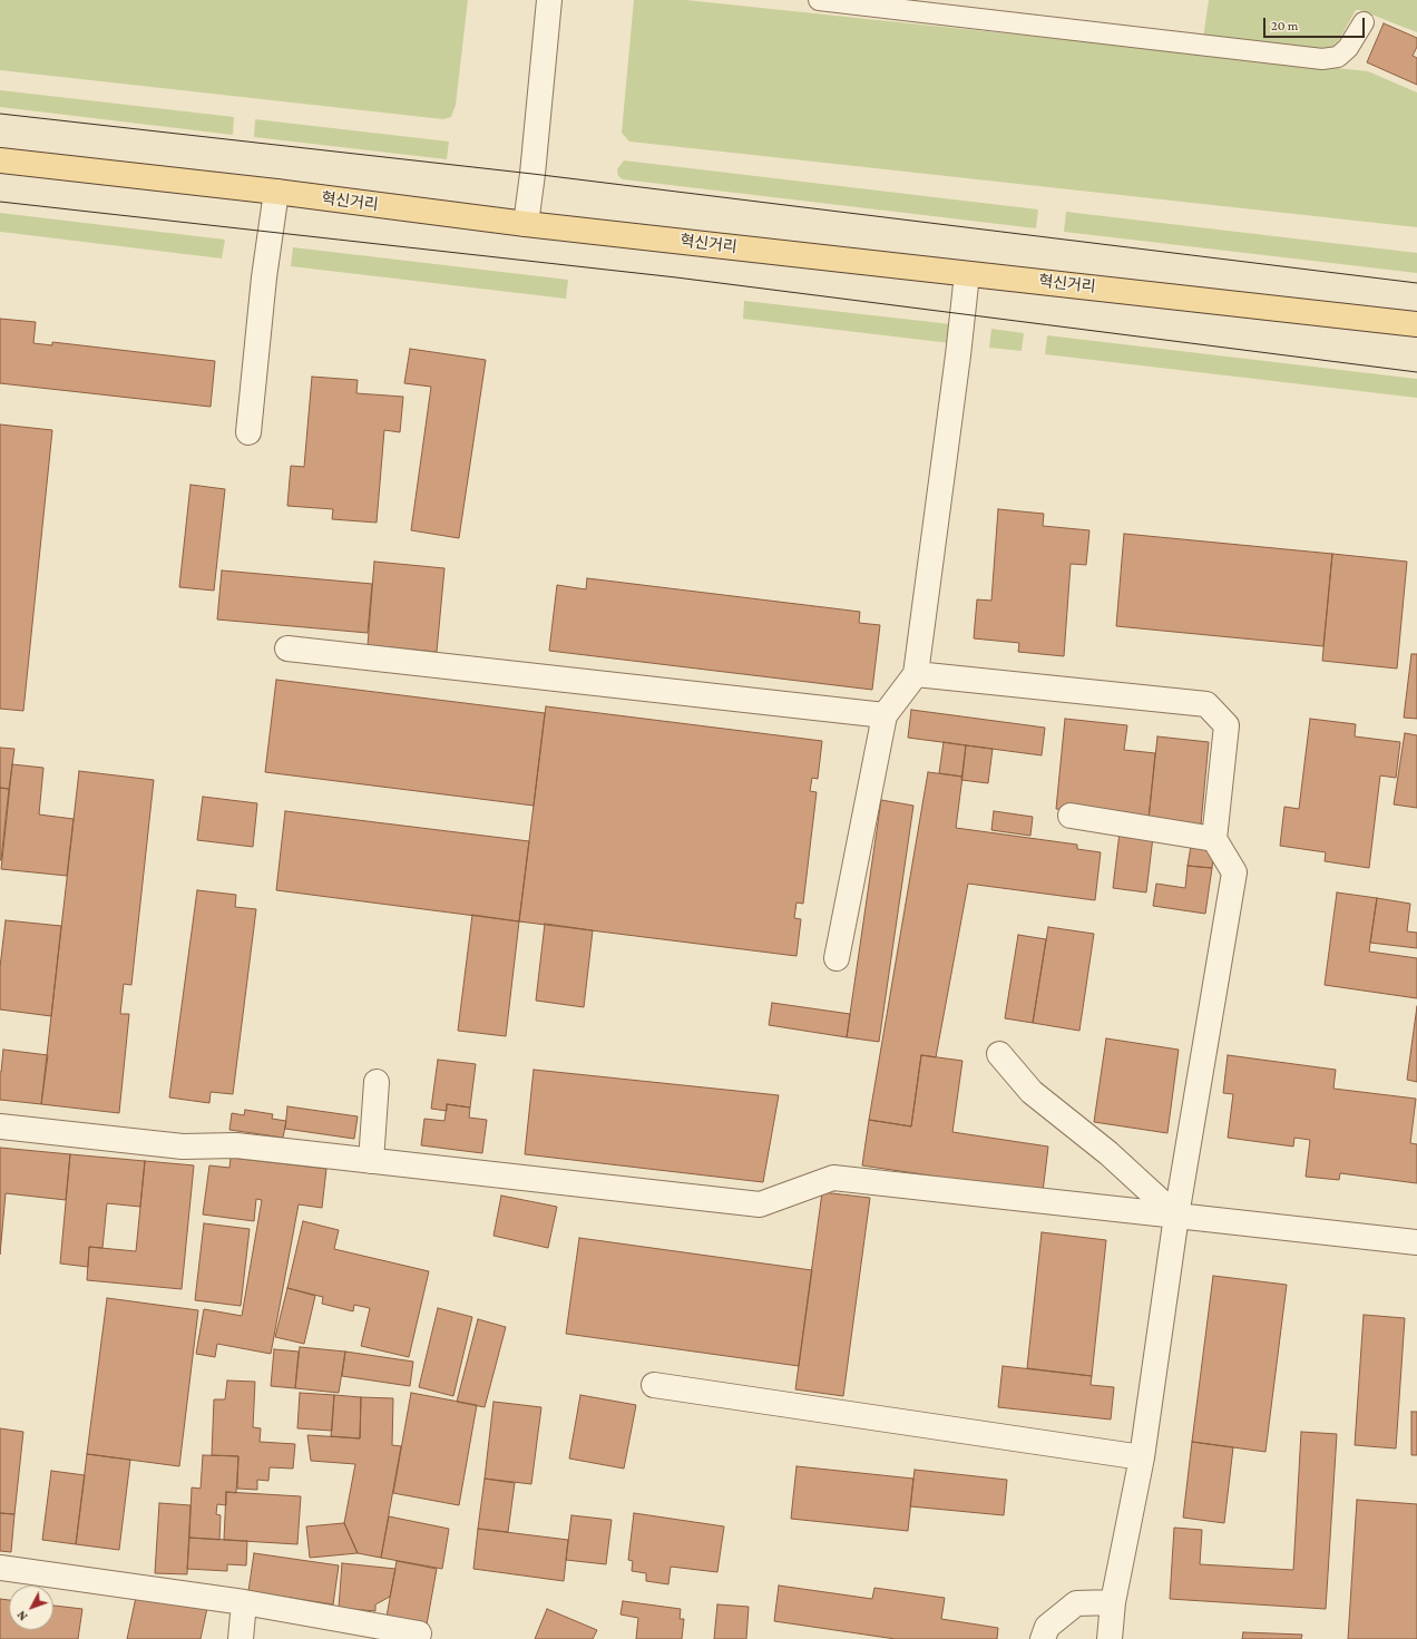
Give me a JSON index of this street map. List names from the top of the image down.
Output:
{
  "streets": {
    "main road": ["혁신거리"]
  },
  "scale_bar": "20 m",
  "north": "bottom left"
}
